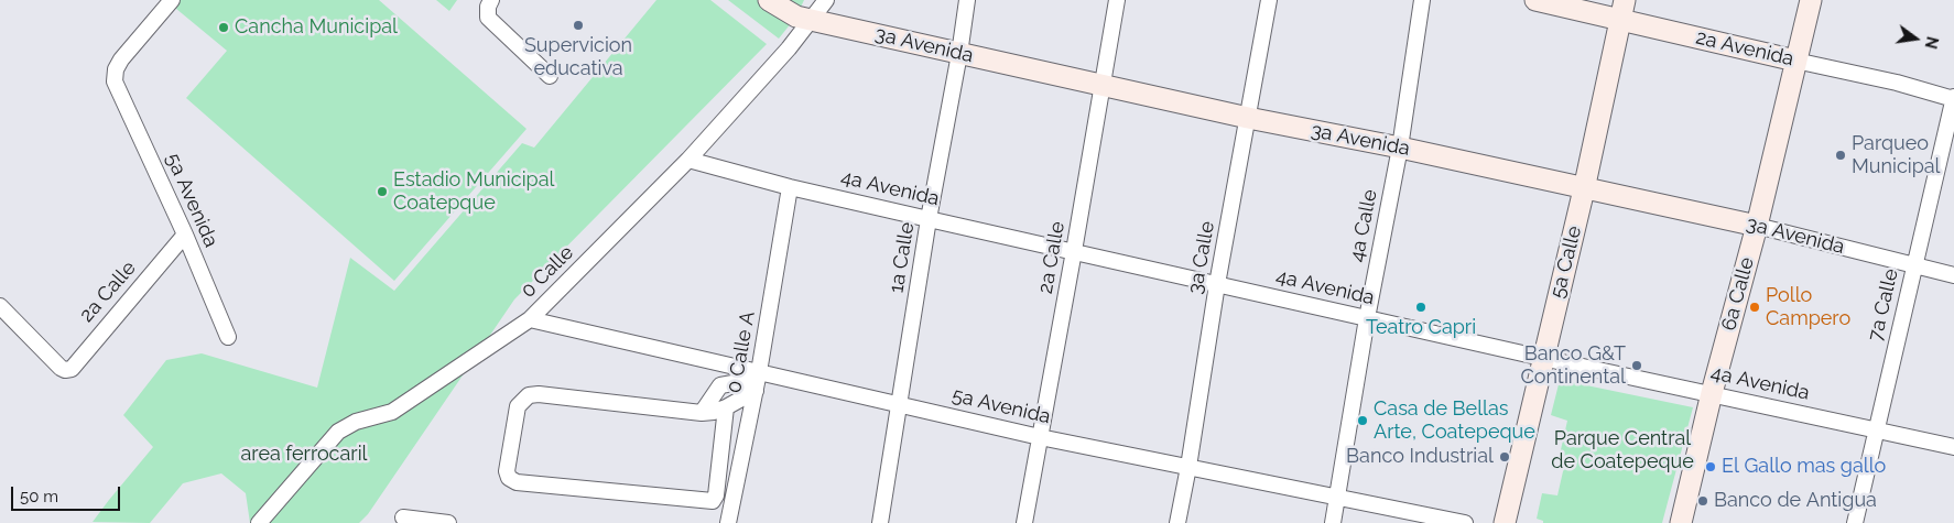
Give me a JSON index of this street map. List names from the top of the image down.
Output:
{
  "streets": {
    "main road": [
      "3a Avenida",
      "2a Avenida",
      "5a Calle",
      "6a Calle"
    ],
    "street": [
      "4a Avenida",
      "5a Avenida",
      "4a Calle",
      "1a Calle",
      "2a Calle",
      "3a Calle",
      "0 Calle",
      "7a Calle",
      "0 Calle A"
    ]
  },
  "crossings": [
    ["3a Avenida", "4a Calle"],
    ["3a Avenida", "1a Calle"],
    ["3a Avenida", "2a Calle"],
    ["3a Avenida", "3a Calle"],
    ["3a Avenida", "5a Calle"],
    ["3a Avenida", "0 Calle"],
    ["3a Avenida", "6a Calle"],
    ["3a Avenida", "7a Calle"],
    ["2a Avenida", "5a Calle"],
    ["2a Avenida", "6a Calle"],
    ["2a Avenida", "7a Calle"],
    ["4a Avenida", "4a Calle"],
    ["4a Avenida", "1a Calle"],
    ["4a Avenida", "2a Calle"],
    ["4a Avenida", "3a Calle"],
    ["4a Avenida", "5a Calle"],
    ["4a Avenida", "0 Calle"],
    ["4a Avenida", "6a Calle"],
    ["4a Avenida", "7a Calle"],
    ["4a Avenida", "0 Calle A"],
    ["5a Avenida", "4a Calle"],
    ["5a Avenida", "1a Calle"],
    ["5a Avenida", "2a Calle"],
    ["5a Avenida", "3a Calle"],
    ["5a Avenida", "0 Calle"],
    ["5a Avenida", "0 Calle A"]
  ],
  "parks": ["Parque Central de Coatepeque", "area ferrocaril"],
  "places": [
    "Supervicion educativa",
    "Cancha Municipal",
    "Parqueo Municipal",
    "Estadio Municipal Coatepque",
    "Teatro Capri",
    "Pollo Campero",
    "Banco G&T Continental",
    "Casa de Bellas Arte, Coatepeque",
    "Banco Industrial",
    "El Gallo mas gallo",
    "Banco de Antigua"
  ],
  "scale_bar": "50 m",
  "north": "right"
}
